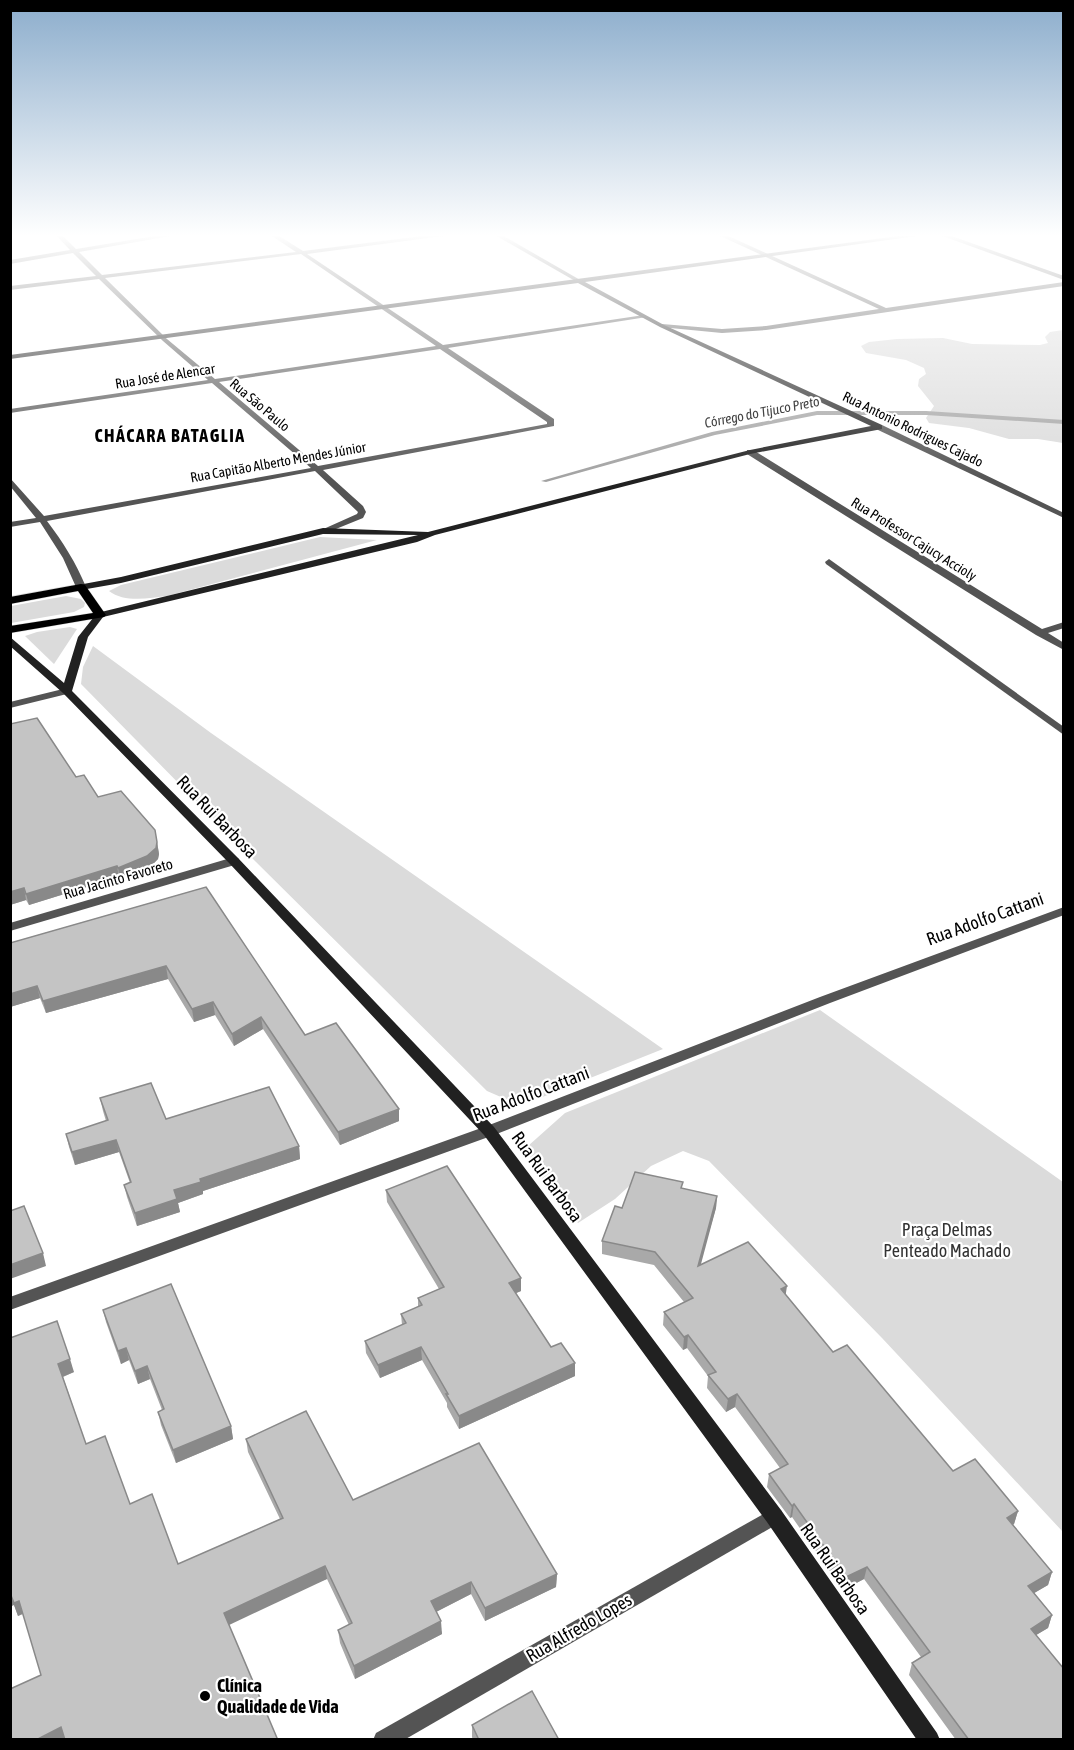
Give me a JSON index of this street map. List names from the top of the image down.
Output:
{
  "streets": {
    "street": [
      "Rua José de Alencar",
      "Rua São Paulo",
      "Rua Antonio Rodrigues Cajado",
      "Rua Capitão Alberto Mendes Júnior",
      "Rua Professor Cajucy Accioly",
      "Rua Rui Barbosa",
      "Rua Jacinto Favoreto",
      "Rua Adolfo Cattani",
      "Rua Alfredo Lopes"
    ]
  },
  "crossings": [
    ["Rua José de Alencar", "Rua São Paulo"],
    ["Rua José de Alencar", "Rua Antonio Rodrigues Cajado"],
    ["Rua José de Alencar", "Rua Capitão Alberto Mendes Júnior"],
    ["Rua São Paulo", "Rua Capitão Alberto Mendes Júnior"],
    ["Rua Rui Barbosa", "Rua Jacinto Favoreto"],
    ["Rua Rui Barbosa", "Rua Adolfo Cattani"],
    ["Rua Rui Barbosa", "Rua Alfredo Lopes"]
  ],
  "districts": ["CHÁCARA BATAGLIA"],
  "water": ["Córrego do Tijuco Preto"],
  "parks": ["Praça Delmas Penteado Machado"],
  "places": ["Clínica Qualidade de Vida"]
}
